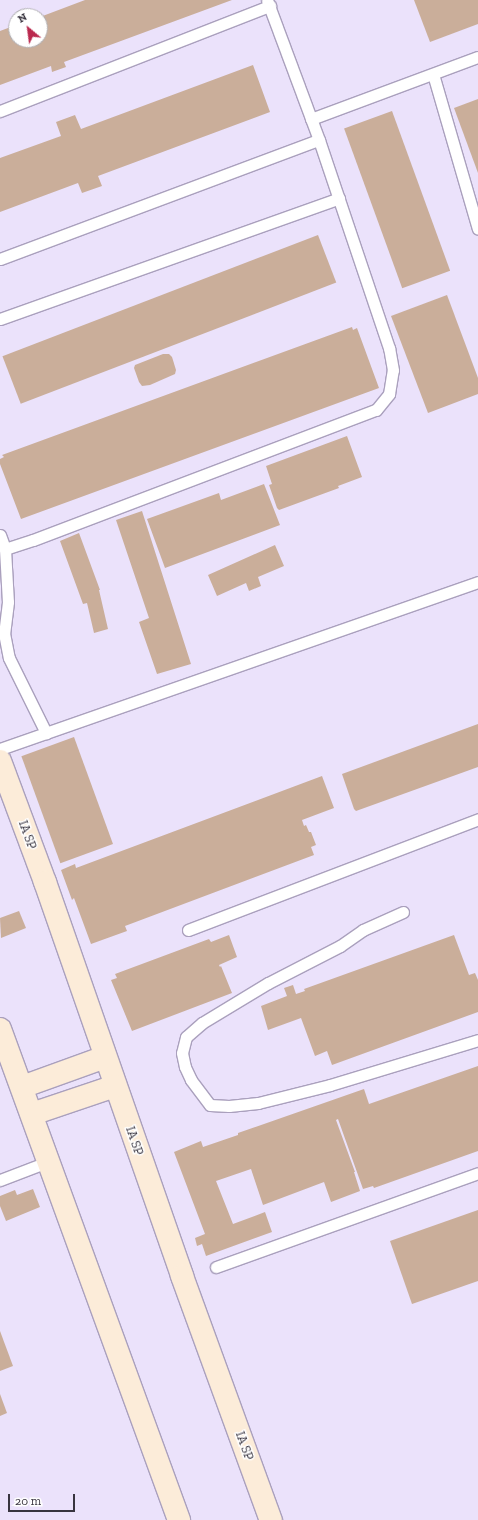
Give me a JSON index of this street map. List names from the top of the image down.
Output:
{
  "streets": {
    "street": ["IA SP"]
  },
  "scale_bar": "20 m",
  "north": "top left"
}
